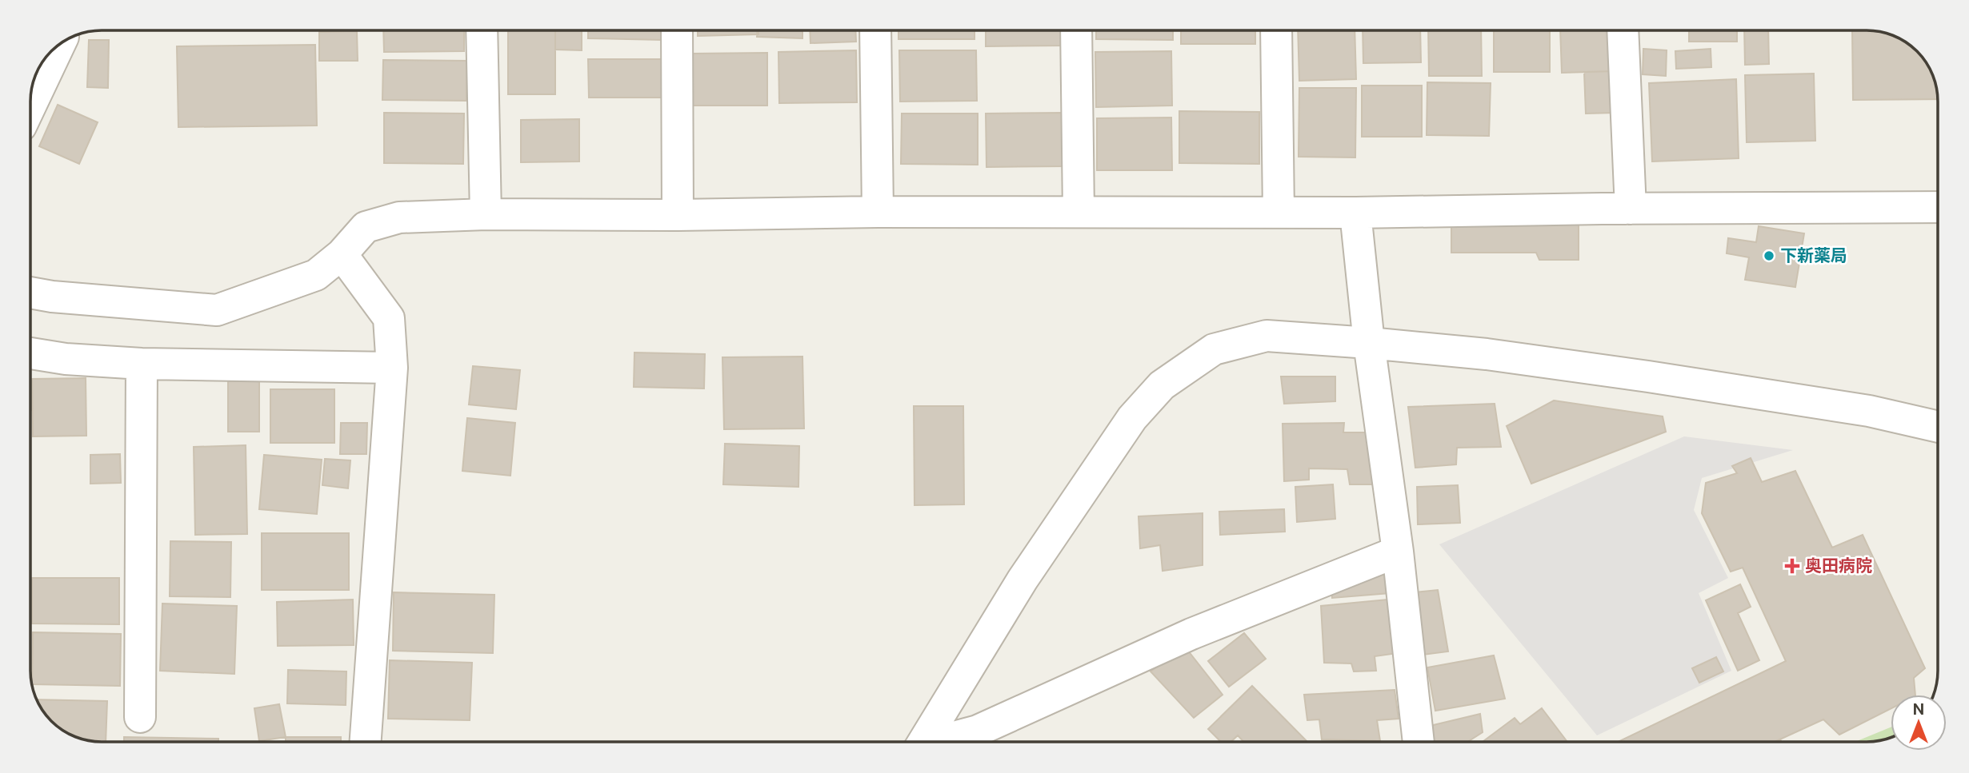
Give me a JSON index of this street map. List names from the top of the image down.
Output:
{
  "places": {
    "other": ["下新薬局"],
    "health": ["奥田病院"]
  },
  "north": "top"
}
